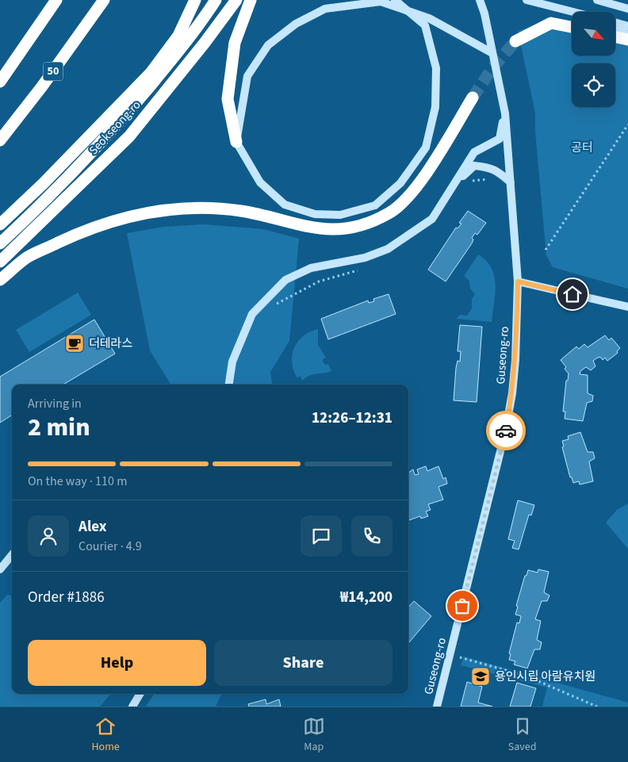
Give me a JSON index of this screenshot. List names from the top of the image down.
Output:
{
  "streets": {
    "highway": ["50", "Seokseong-ro"],
    "street": ["Guseong-ro"]
  },
  "parks": ["공터"],
  "places": {
    "cafe": ["더테라스"],
    "school or university": ["용인시립 아람유치원"]
  },
  "north": "bottom right",
  "page": {
    "heading": ["2 min", "Arriving in", "12:26–12:31"],
    "panel": [
      "Alex",
      "Courier · 4.9",
      "Order #1886",
      "₩14,200"
    ],
    "bar": "On the way · 110 m",
    "buttons": ["Help", "Share"],
    "tabs": ["Home", "Map", "Saved"]
  }
}
